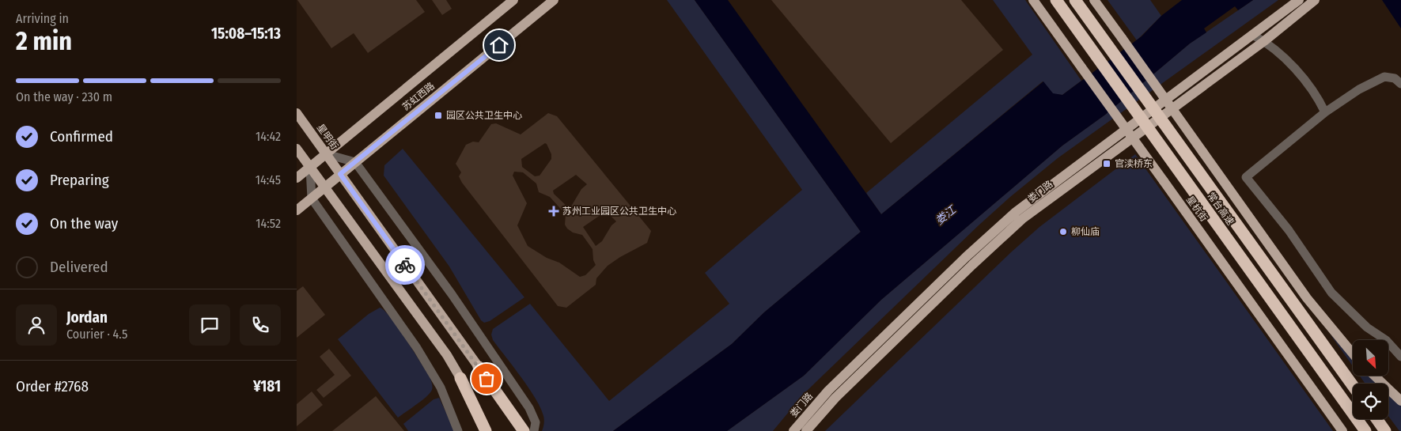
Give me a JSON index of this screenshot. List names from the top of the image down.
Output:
{
  "streets": {
    "highway": ["常台高速"],
    "main road": [
      "苏虹西路",
      "星明街",
      "娄门路",
      "星杭街"
    ]
  },
  "crossings": [
    ["苏虹西路", "星明街"]
  ],
  "water": ["娄江"],
  "places": {
    "transit": ["园区公共卫生中心", "官渎桥东"],
    "health": ["苏州工业园区公共卫生中心"],
    "other": ["柳仙庙"]
  },
  "north": "bottom right",
  "page": {
    "heading": ["2 min", "Arriving in", "15:08–15:13"],
    "panel": [
      "Jordan",
      "Courier · 4.5",
      "Order #2768",
      "¥181"
    ],
    "bar": "On the way · 230 m",
    "list": [
      ["Confirmed", "14:42"],
      ["Preparing", "14:45"],
      ["On the way", "14:52"],
      "Delivered"
    ]
  }
}
